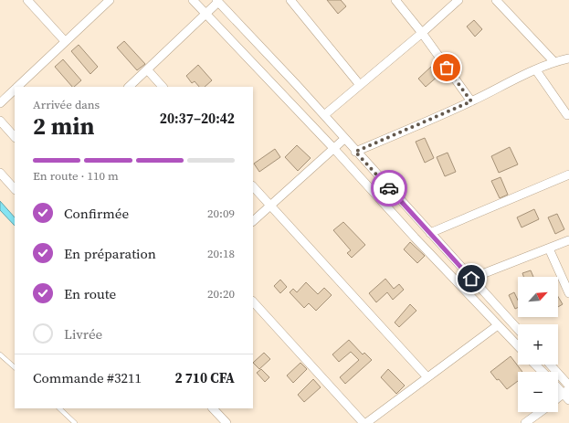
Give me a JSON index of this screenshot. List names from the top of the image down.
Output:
{
  "north": "top right",
  "page": {
    "heading": ["2 min", "Arrivée dans", "20:37–20:42"],
    "panel": ["Commande #3211", "2 710 CFA"],
    "bar": "En route · 110 m",
    "list": [
      ["Confirmée", "20:09"],
      ["En préparation", "20:18"],
      ["En route", "20:20"],
      "Livrée"
    ],
    "map_buttons": ["+", "−"]
  }
}
